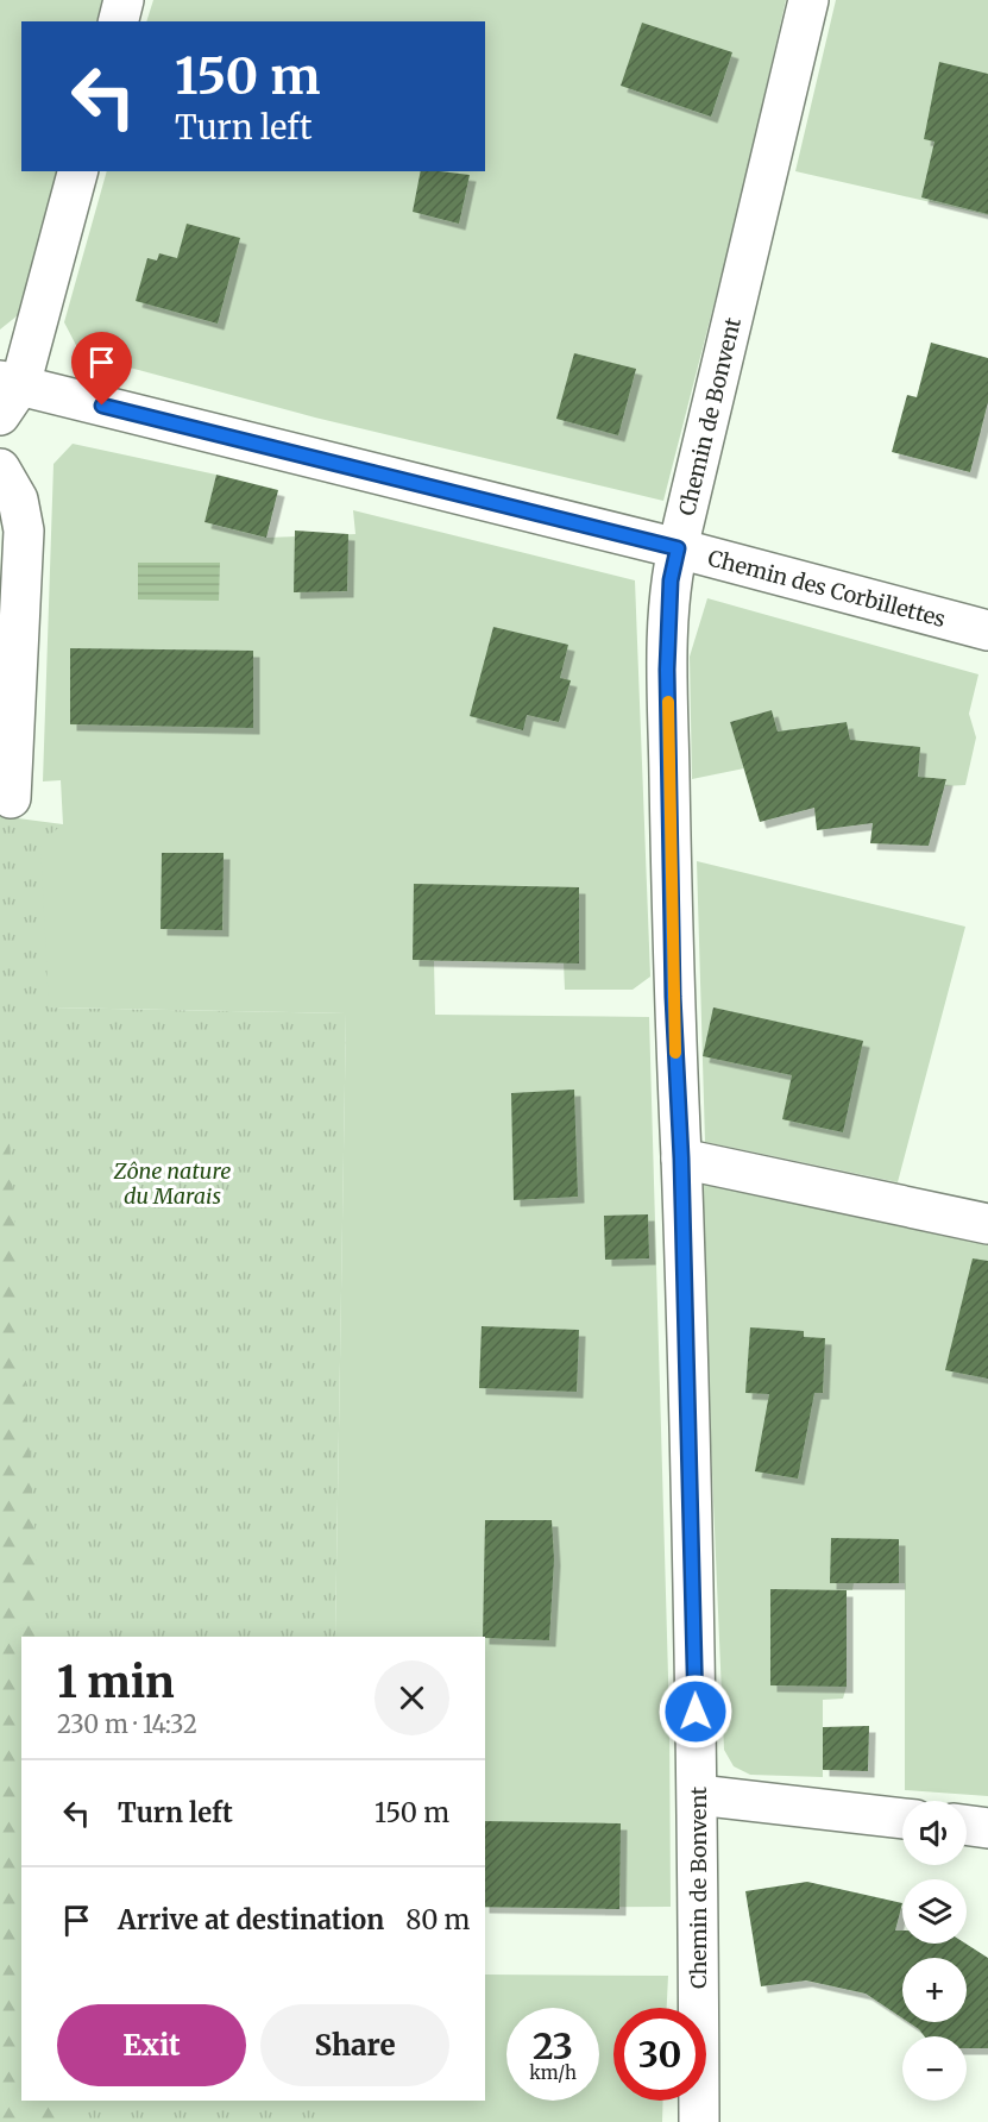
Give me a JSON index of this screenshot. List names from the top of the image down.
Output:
{
  "streets": {
    "street": ["Chemin de Bonvent", "Chemin des Corbillettes"]
  },
  "crossings": [
    ["Chemin de Bonvent", "Chemin des Corbillettes"]
  ],
  "parks": ["Zône nature du Marais"],
  "page": {
    "turn": ["150 m", "Turn left"],
    "heading": ["1 min", "230 m · 14:32"],
    "list": [
      {
        "name": "Turn left",
        "value": "150 m"
      },
      {
        "name": "Arrive at destination",
        "value": "80 m"
      }
    ],
    "map_buttons": ["+", "−"],
    "buttons": ["Exit", "Share"],
    "speed": "23 km/h",
    "limit": "30"
  }
}
